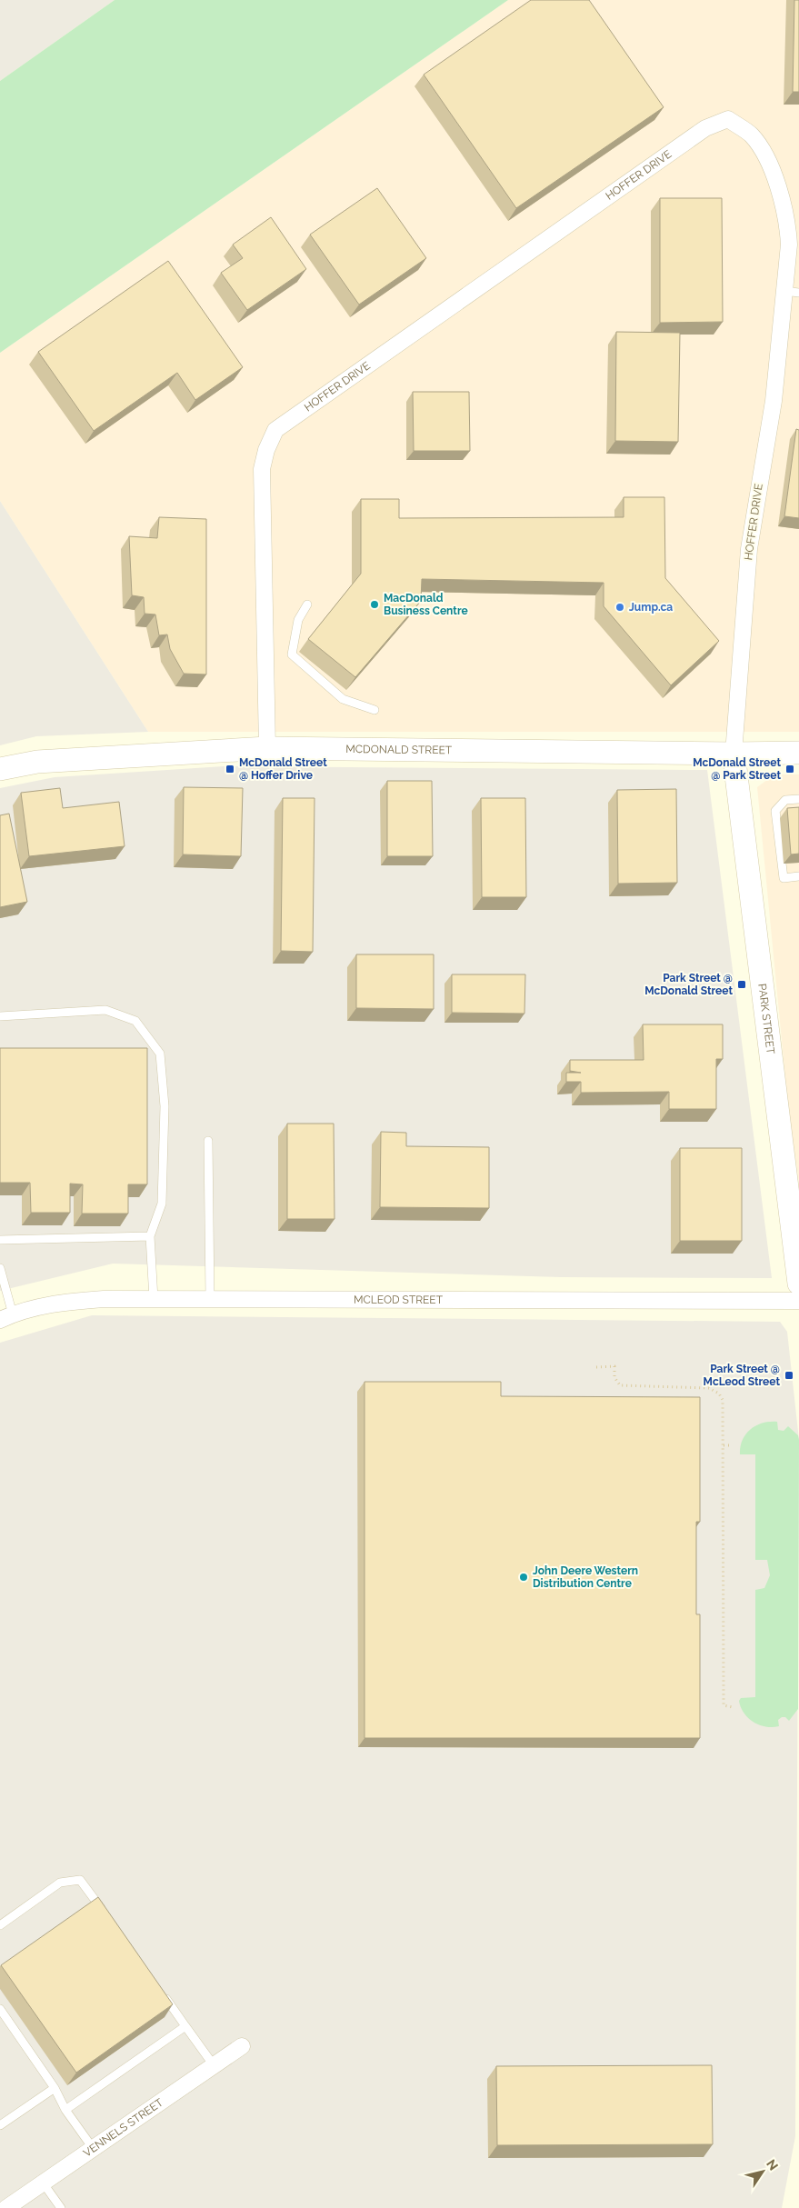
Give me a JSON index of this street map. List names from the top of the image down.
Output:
{
  "streets": {
    "main road": ["MCDONALD STREET", "PARK STREET"],
    "street": ["HOFFER DRIVE", "MCLEOD STREET", "VENNELS STREET"]
  },
  "crossings": [
    ["HOFFER DRIVE", "MCDONALD STREET"],
    ["HOFFER DRIVE", "PARK STREET"],
    ["MCDONALD STREET", "PARK STREET"]
  ],
  "places": {
    "other": ["MacDonald Business Centre", "Jump.ca", "John Deere Western Distribution Centre"],
    "transit": [
      "McDonald Street @ Hoffer Drive",
      "McDonald Street @ Park Street",
      "Park Street @ McDonald Street",
      "Park Street @ McLeod Street"
    ]
  },
  "north": "top right"
}
